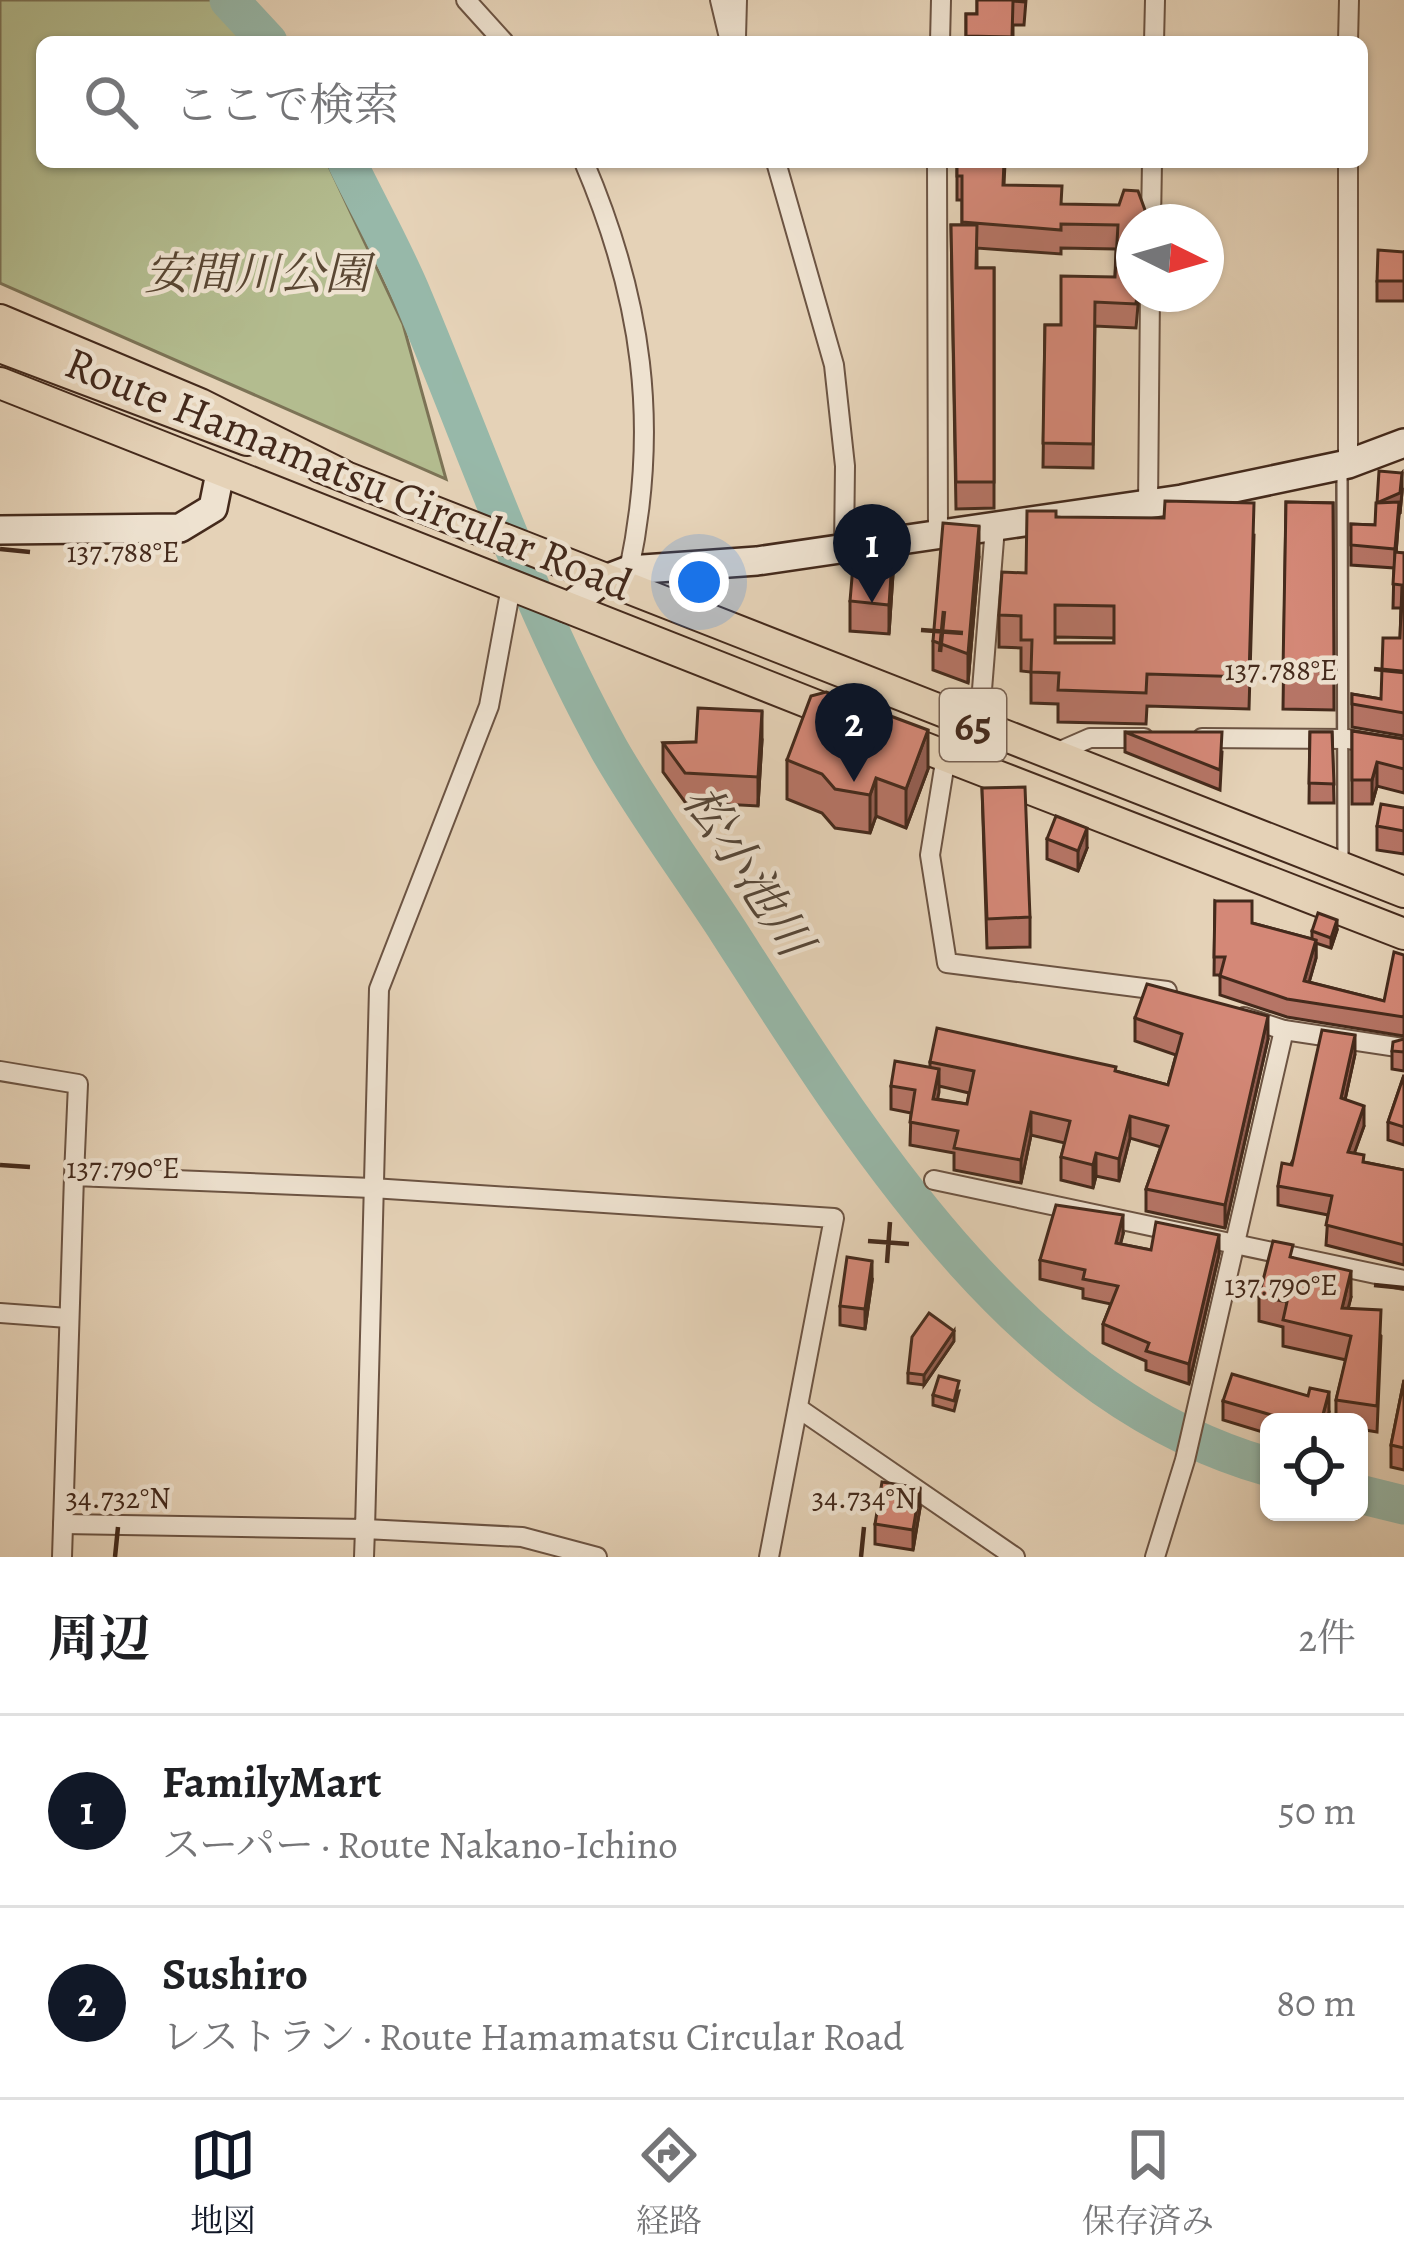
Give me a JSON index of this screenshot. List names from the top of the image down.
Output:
{
  "streets": {
    "main road": ["Route Hamamatsu Circular Road", "65"]
  },
  "water": ["松小池川"],
  "parks": ["安間川公園"],
  "north": "right",
  "page": {
    "search": "ここで検索",
    "pins": ["1", "2"],
    "heading": ["周辺", "2件"],
    "list": [
      {
        "mark": "1",
        "name": "FamilyMart",
        "note": "スーパー · Route Nakano-Ichino",
        "value": "50 m"
      },
      {
        "mark": "2",
        "name": "Sushiro",
        "note": "レストラン · Route Hamamatsu Circular Road",
        "value": "80 m"
      }
    ],
    "nav": ["地図", "経路", "保存済み"]
  },
  "coordinates": [
    "137.788°E",
    "137.790°E",
    "34.732°N",
    "34.734°N"
  ]
}
